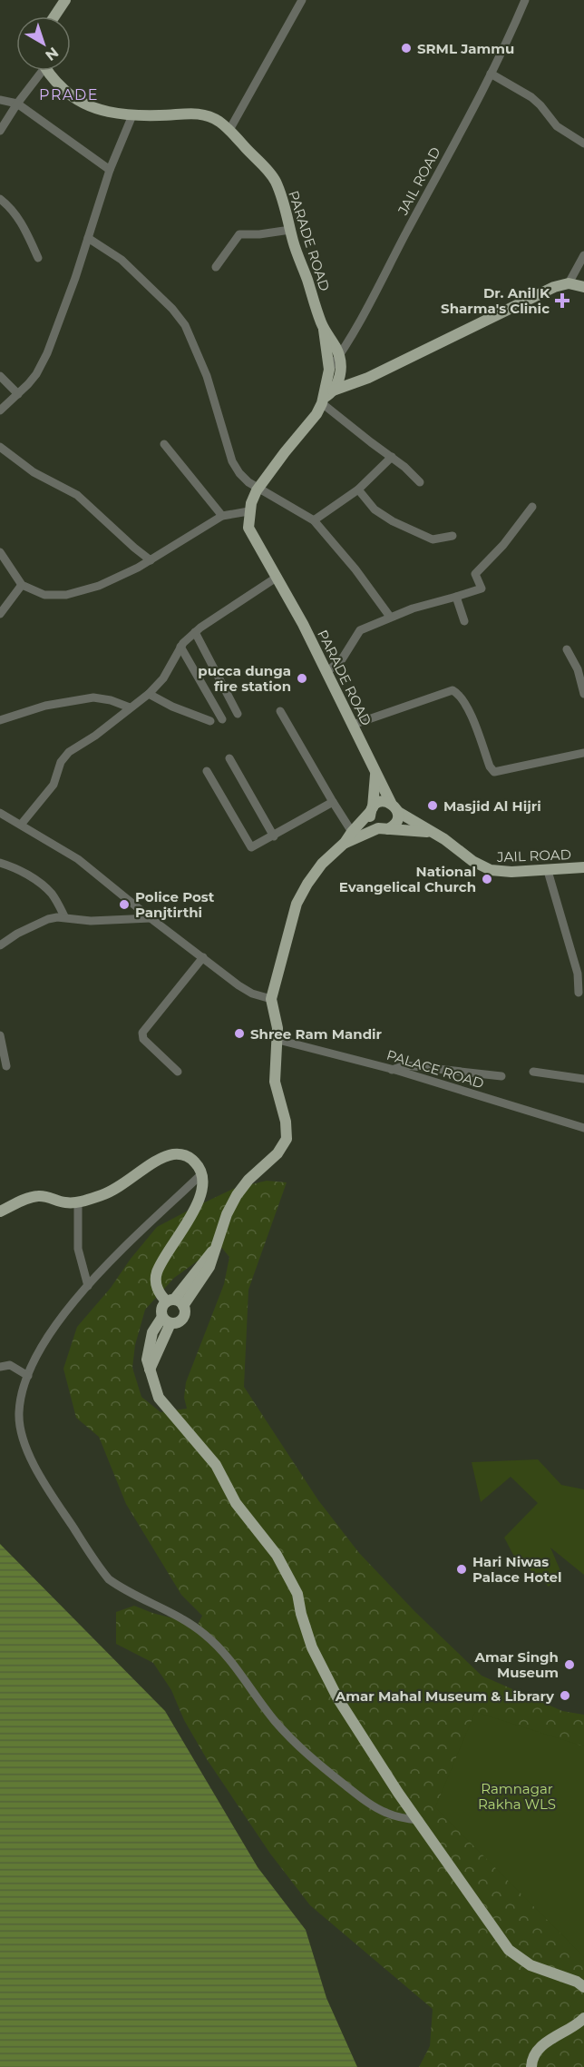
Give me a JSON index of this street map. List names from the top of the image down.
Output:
{
  "streets": {
    "main road": ["JAIL ROAD", "PARADE ROAD"],
    "street": ["PALACE ROAD"]
  },
  "crossings": [
    ["JAIL ROAD", "PARADE ROAD"]
  ],
  "districts": ["PRADE"],
  "parks": ["Ramnagar Rakha WLS"],
  "places": {
    "other": [
      "SRML Jammu",
      "pucca dunga fire station",
      "Masjid Al Hijri",
      "National Evangelical Church",
      "Police Post Panjtirthi",
      "Shree Ram Mandir",
      "Hari Niwas Palace Hotel",
      "Amar Singh Museum",
      "Amar Mahal Museum & Library"
    ],
    "health": ["Dr. Anil K Sharma's Clinic"]
  },
  "north": "bottom right"
}
